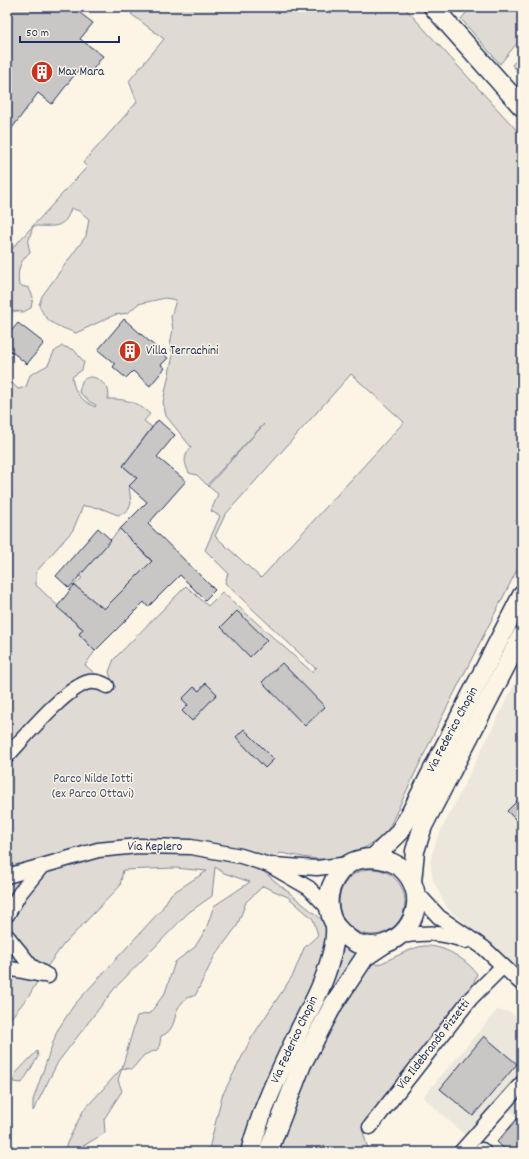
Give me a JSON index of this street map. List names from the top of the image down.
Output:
{
  "streets": {
    "main road": ["Via Federico Chopin"],
    "street": ["Via Keplero", "Via Ildebrando Pizzetti"]
  },
  "parks": ["Parco Nilde Iotti (ex Parco Ottavi)"],
  "places": {
    "building": ["Max Mara", "Villa Terrachini"]
  },
  "scale_bar": "50 m"
}
